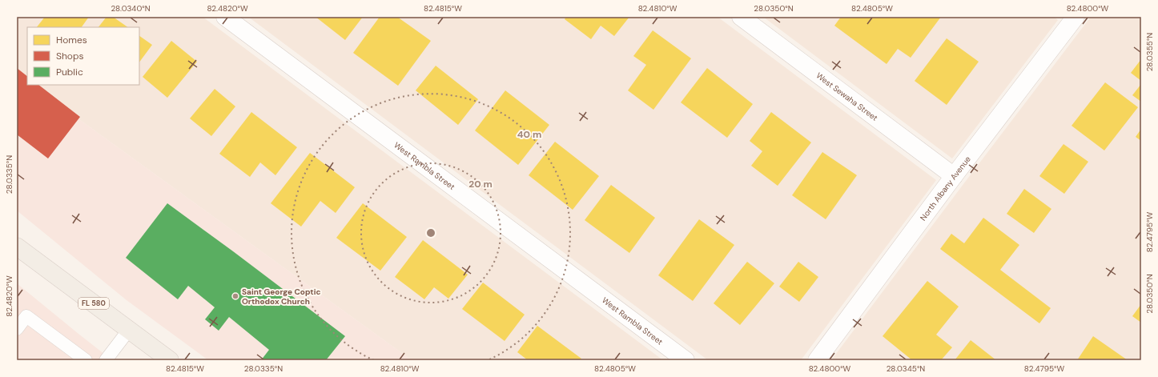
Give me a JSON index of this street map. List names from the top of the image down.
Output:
{
  "streets": {
    "main road": ["FL 580"],
    "street": ["West Sewaha Street", "West Rambla Street", "North Albany Avenue"]
  },
  "crossings": [
    ["West Sewaha Street", "North Albany Avenue"]
  ],
  "places": ["Saint George Coptic Orthodox Church"],
  "legend": ["Homes", "Shops", "Public"],
  "coordinates": [
    "28.0340°N",
    "82.4820°W",
    "82.4815°W",
    "82.4810°W",
    "28.0350°N",
    "82.4805°W",
    "82.4800°W",
    "28.0355°N",
    "28.0335°N",
    "82.4795°W",
    "28.0345°N"
  ],
  "rings": ["40 m", "20 m"]
}
